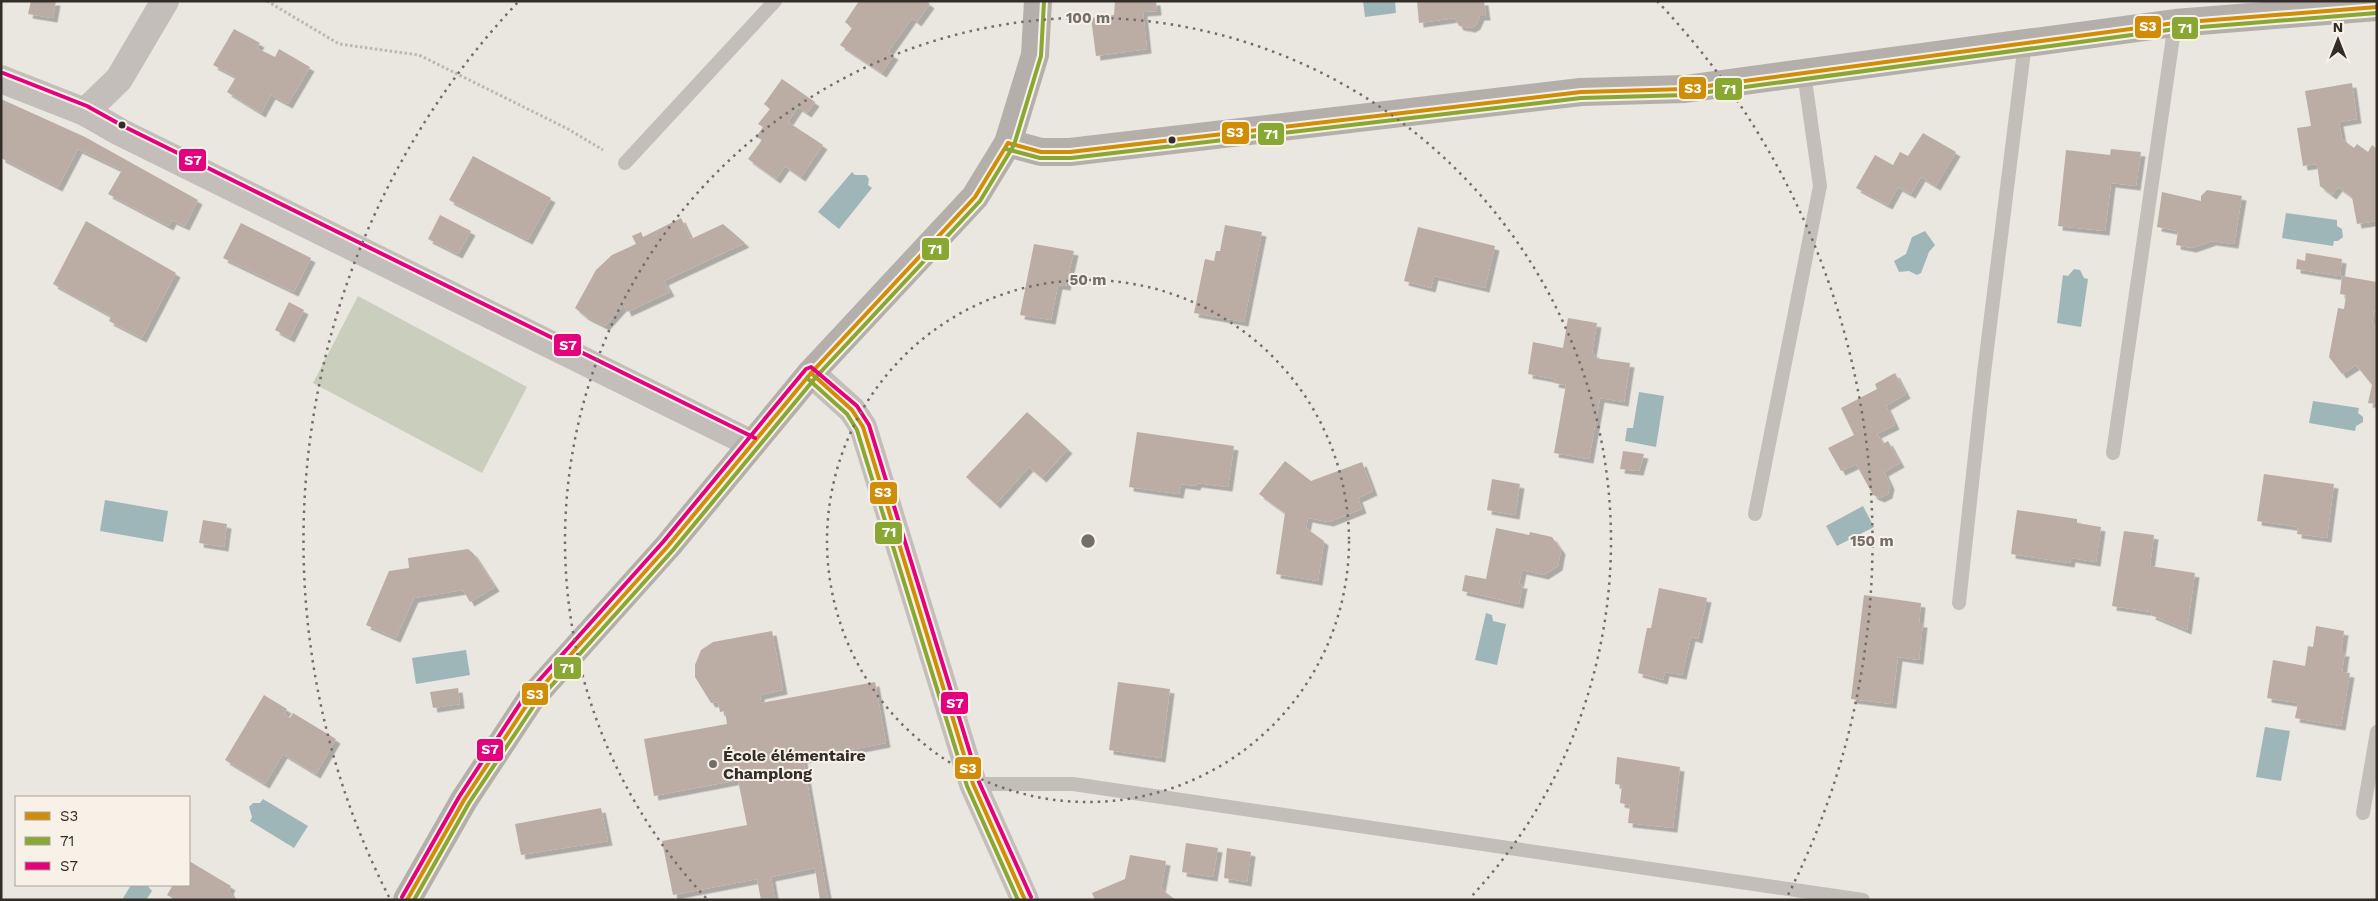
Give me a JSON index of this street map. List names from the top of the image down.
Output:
{
  "places": ["École élémentaire Champlong"],
  "lines": ["transit line 71", "transit line S3", "transit line S7"],
  "legend": ["S3", "71", "S7"],
  "north": "top",
  "rings": ["100 m", "50 m", "150 m"]
}
